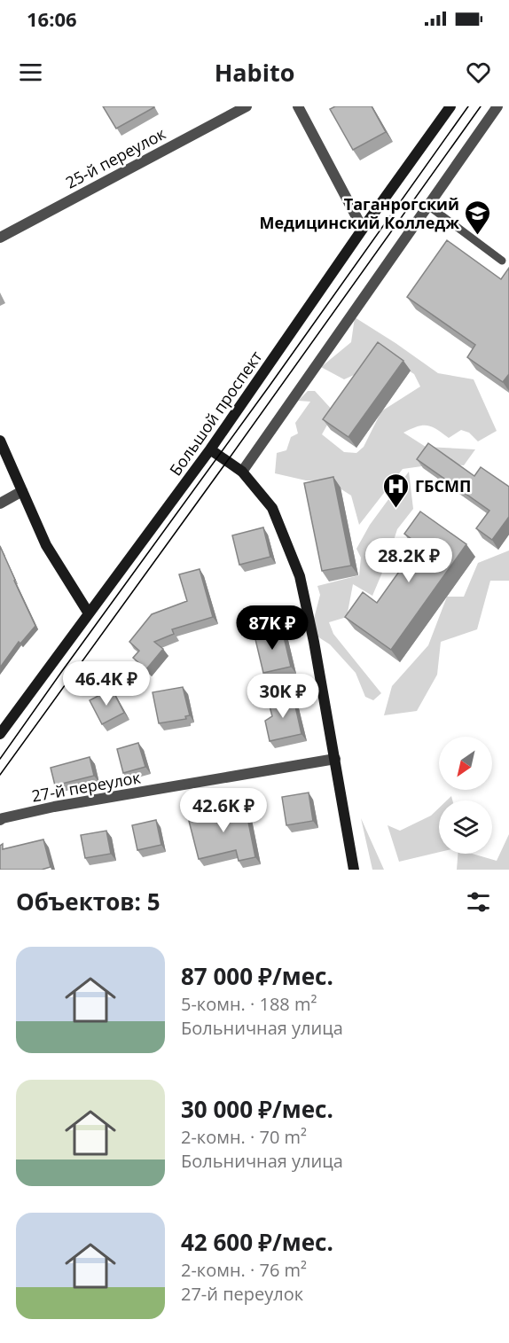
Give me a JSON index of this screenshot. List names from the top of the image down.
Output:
{
  "streets": {
    "main road": ["Большой проспект"],
    "street": ["25-й переулок", "27-й переулок"]
  },
  "places": {
    "school or university": ["Таганрогский Медицинский Колледж"],
    "hospital": ["ГБСМП"]
  },
  "north": "bottom left",
  "page": {
    "status": "16:06",
    "header": "Habito",
    "price": [
      "28.2K ₽",
      "87K ₽",
      "46.4K ₽",
      "30K ₽",
      "42.6K ₽"
    ],
    "heading": "Объектов: 5",
    "list": [
      {
        "name": "87 000 ₽/мес.",
        "note": "5-комн. · 188 m² · Больничная улица"
      },
      {
        "name": "30 000 ₽/мес.",
        "note": "2-комн. · 70 m² · Больничная улица"
      },
      {
        "name": "42 600 ₽/мес.",
        "note": "2-комн. · 76 m² · 27-й переулок"
      }
    ]
  }
}
